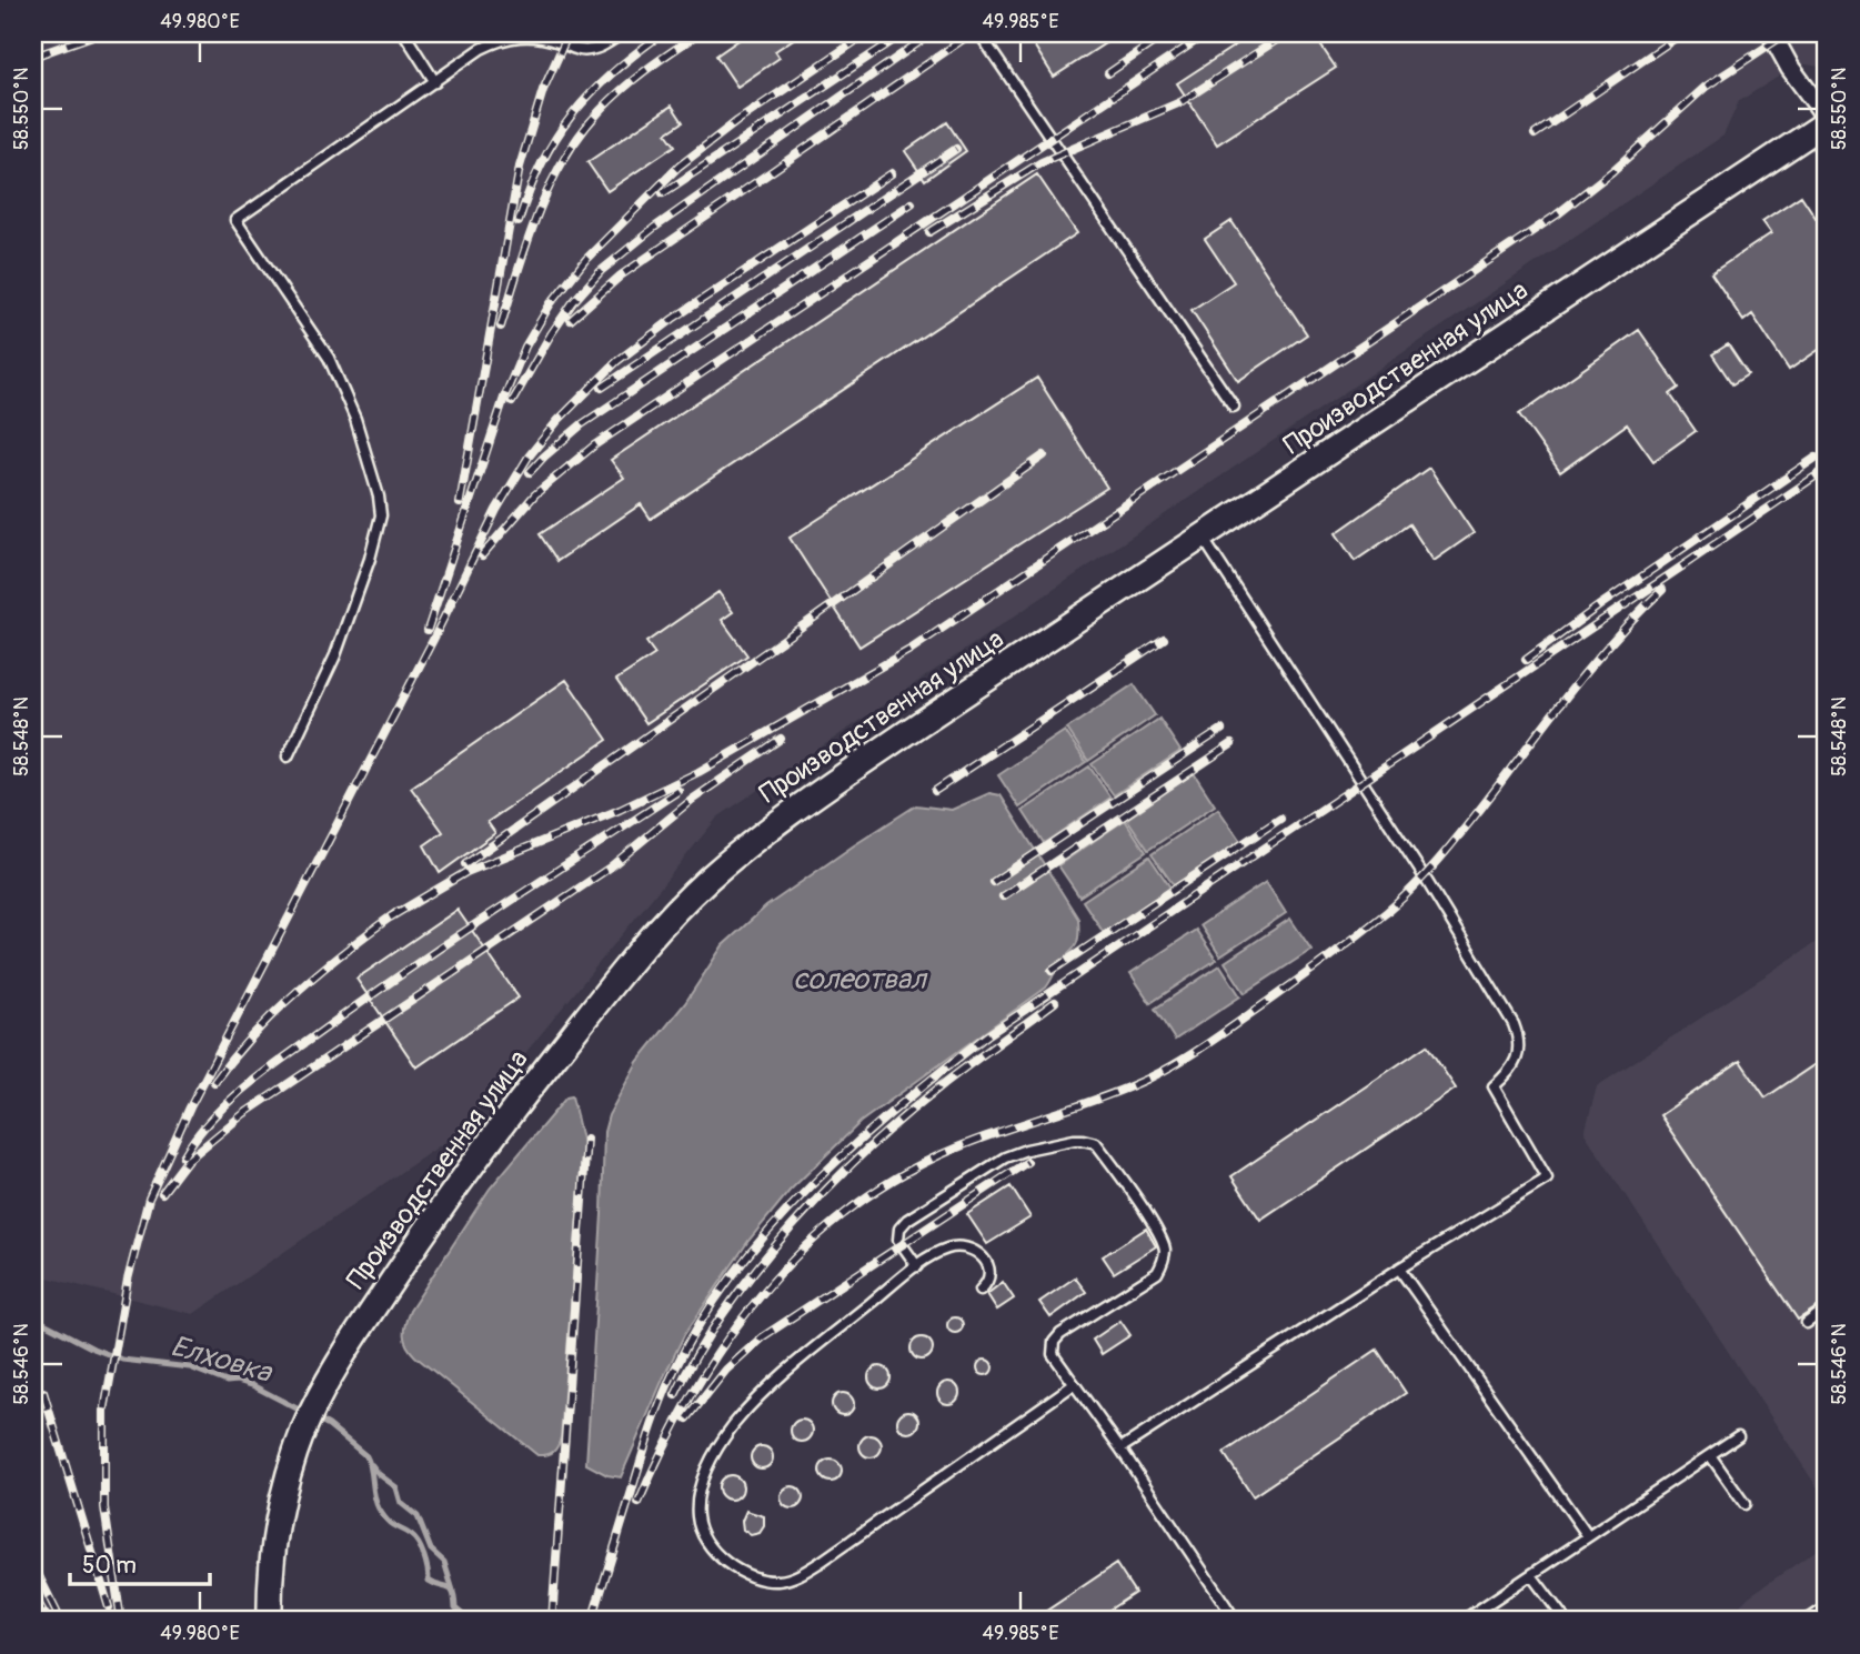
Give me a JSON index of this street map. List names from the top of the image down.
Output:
{
  "streets": {
    "main road": ["Производственная улица"]
  },
  "water": ["солеотвал", "Елховка"],
  "scale_bar": "50 m",
  "coordinates": [
    "49.980°E",
    "49.985°E",
    "58.550°N",
    "58.548°N",
    "58.546°N"
  ]
}
